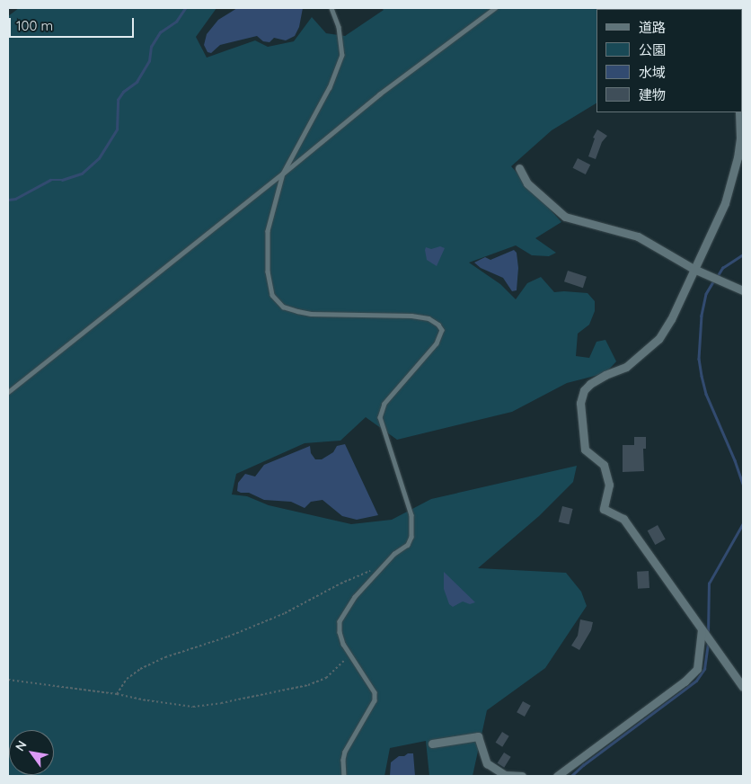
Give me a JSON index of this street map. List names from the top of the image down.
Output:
{
  "legend": [
    "道路",
    "公園",
    "水域",
    "建物"
  ],
  "scale_bar": "100 m",
  "north": "top left"
}
